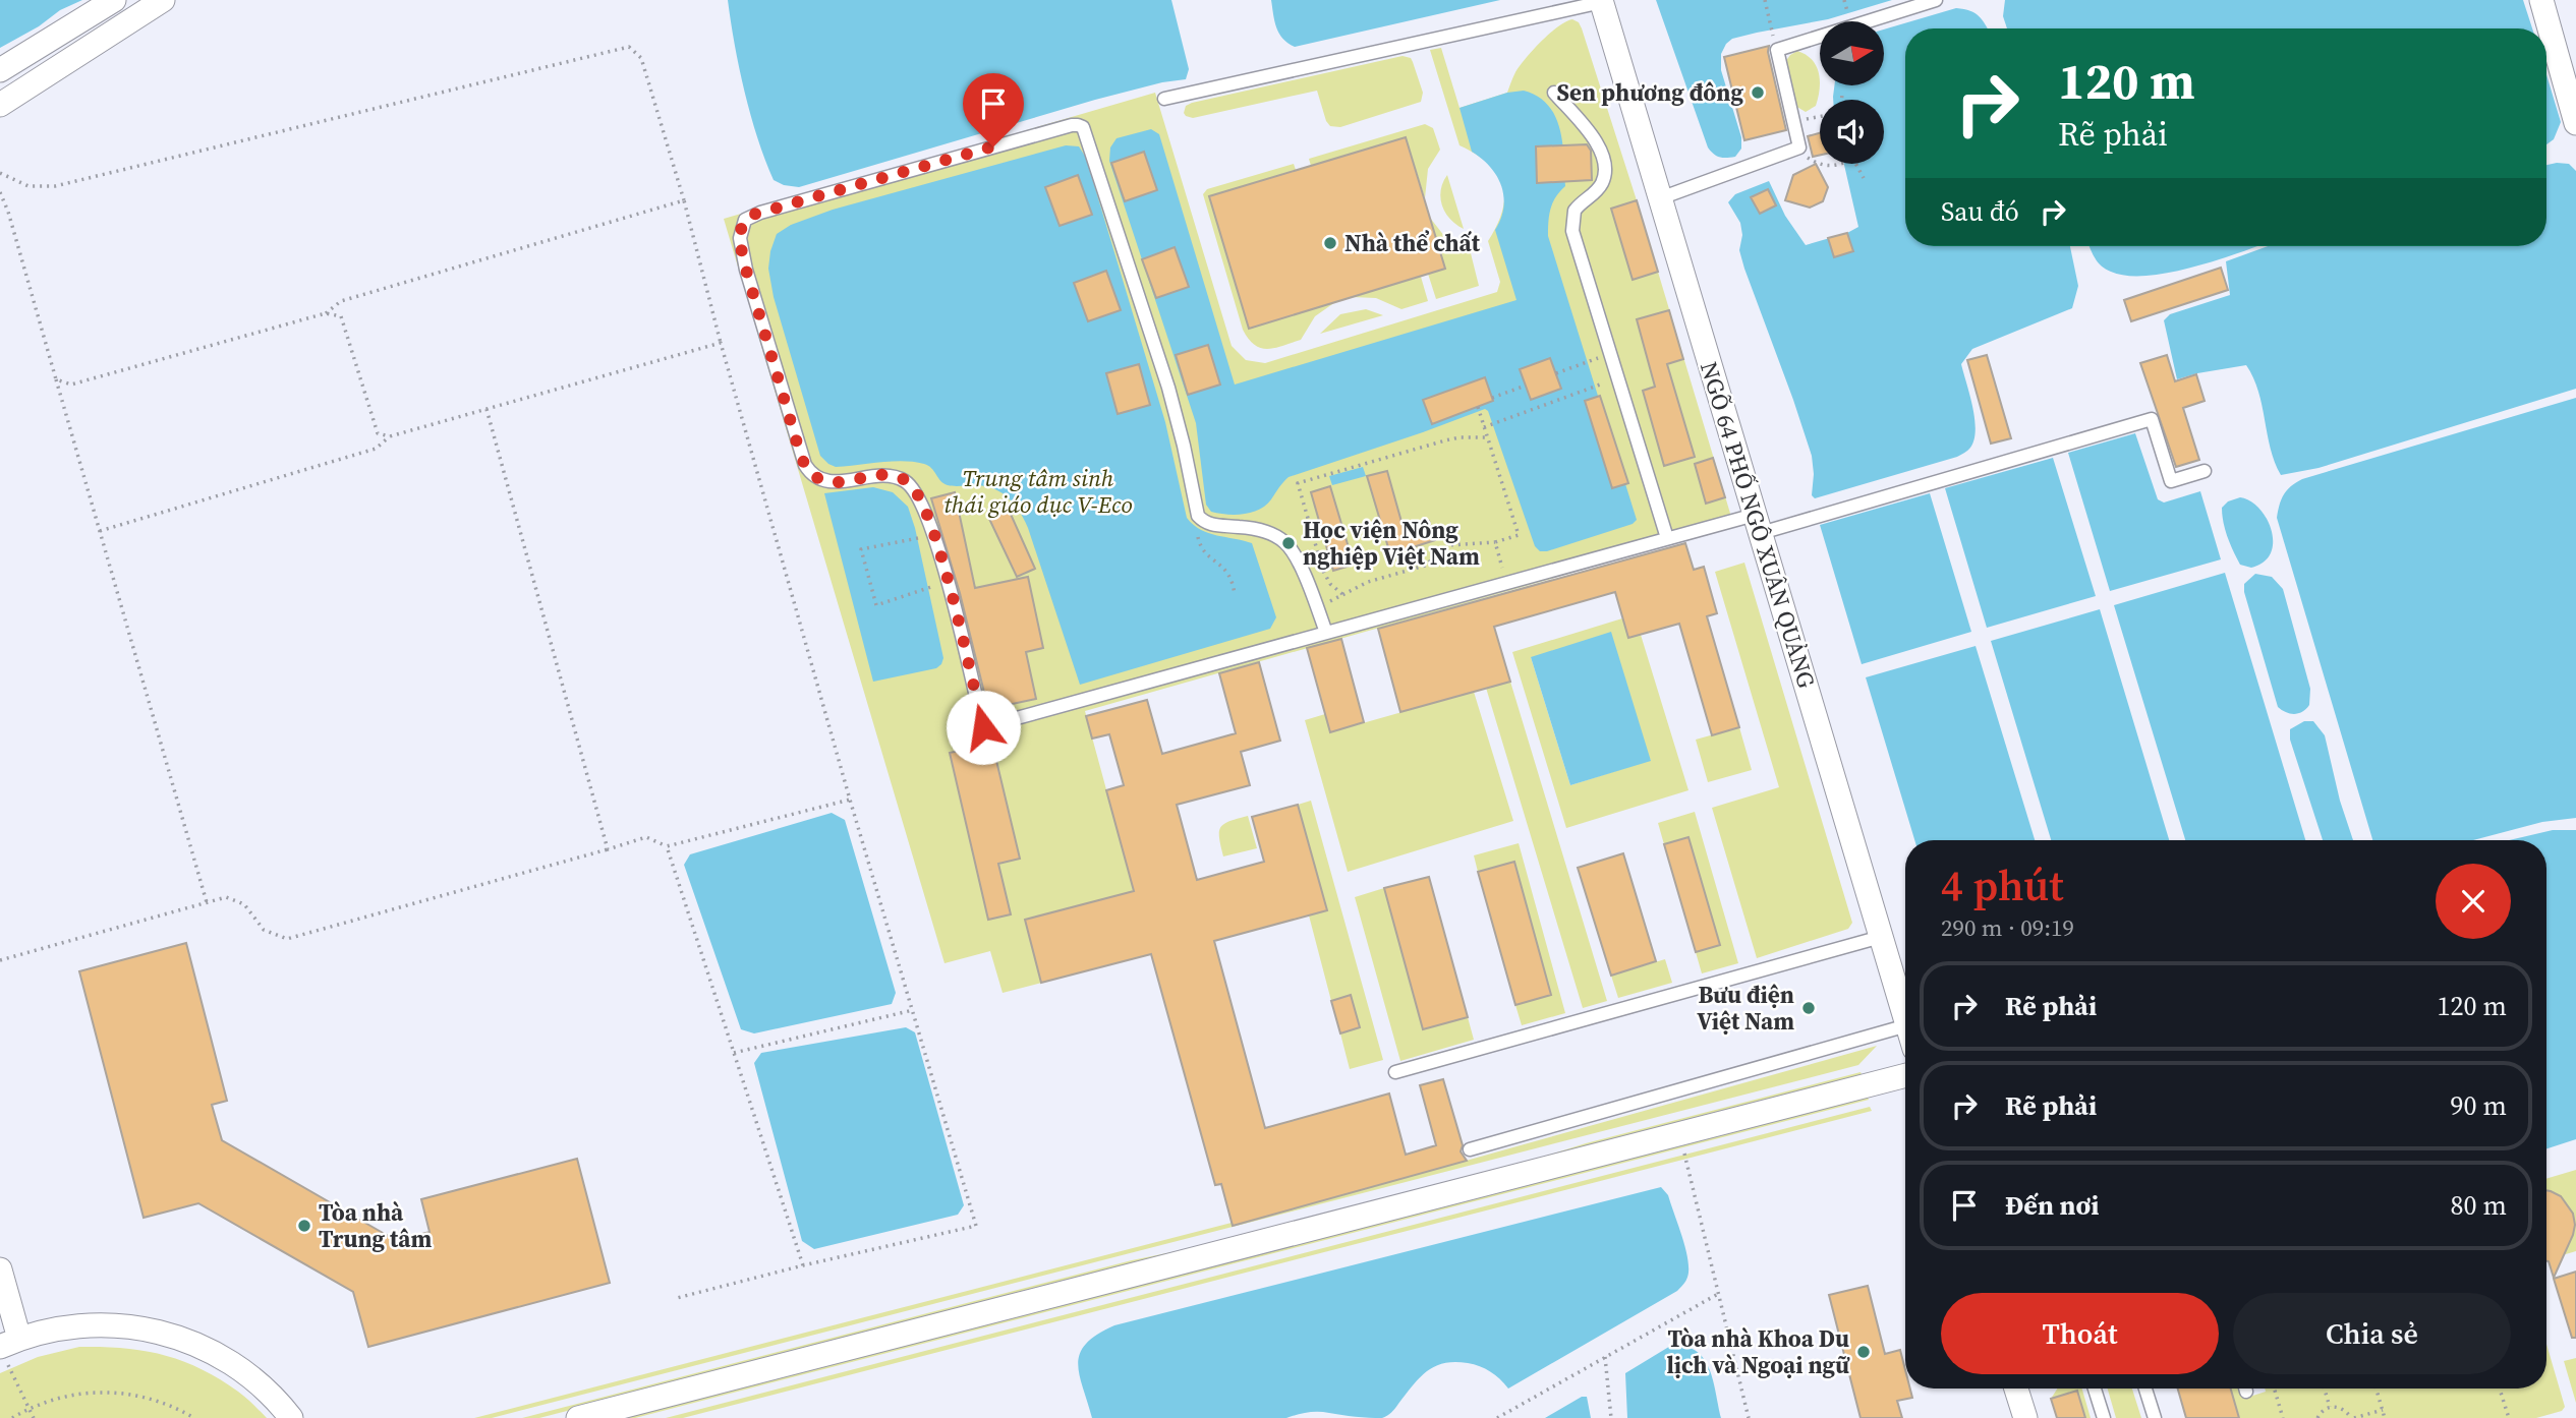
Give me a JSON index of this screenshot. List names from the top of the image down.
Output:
{
  "streets": {
    "street": ["NGÕ 64 PHỐ NGÔ XUÂN QUẢNG"]
  },
  "parks": ["Trung tâm sinh thái giáo dục V-Eco"],
  "places": [
    "Sen phương đông",
    "Nhà thể chất",
    "Học viện Nông nghiệp Việt Nam",
    "Bưu điện Việt Nam",
    "Tòa nhà Trung tâm",
    "Tòa nhà Khoa Du lịch và Ngoại ngữ"
  ],
  "north": "right",
  "page": {
    "turn": ["120 m", "Rẽ phải"],
    "then": "Sau đó",
    "heading": ["4 phút", "290 m · 09:19"],
    "list": [
      {
        "name": "Rẽ phải",
        "value": "120 m"
      },
      {
        "name": "Rẽ phải",
        "value": "90 m"
      },
      {
        "name": "Đến nơi",
        "value": "80 m"
      }
    ],
    "buttons": ["Thoát", "Chia sẻ"]
  }
}
